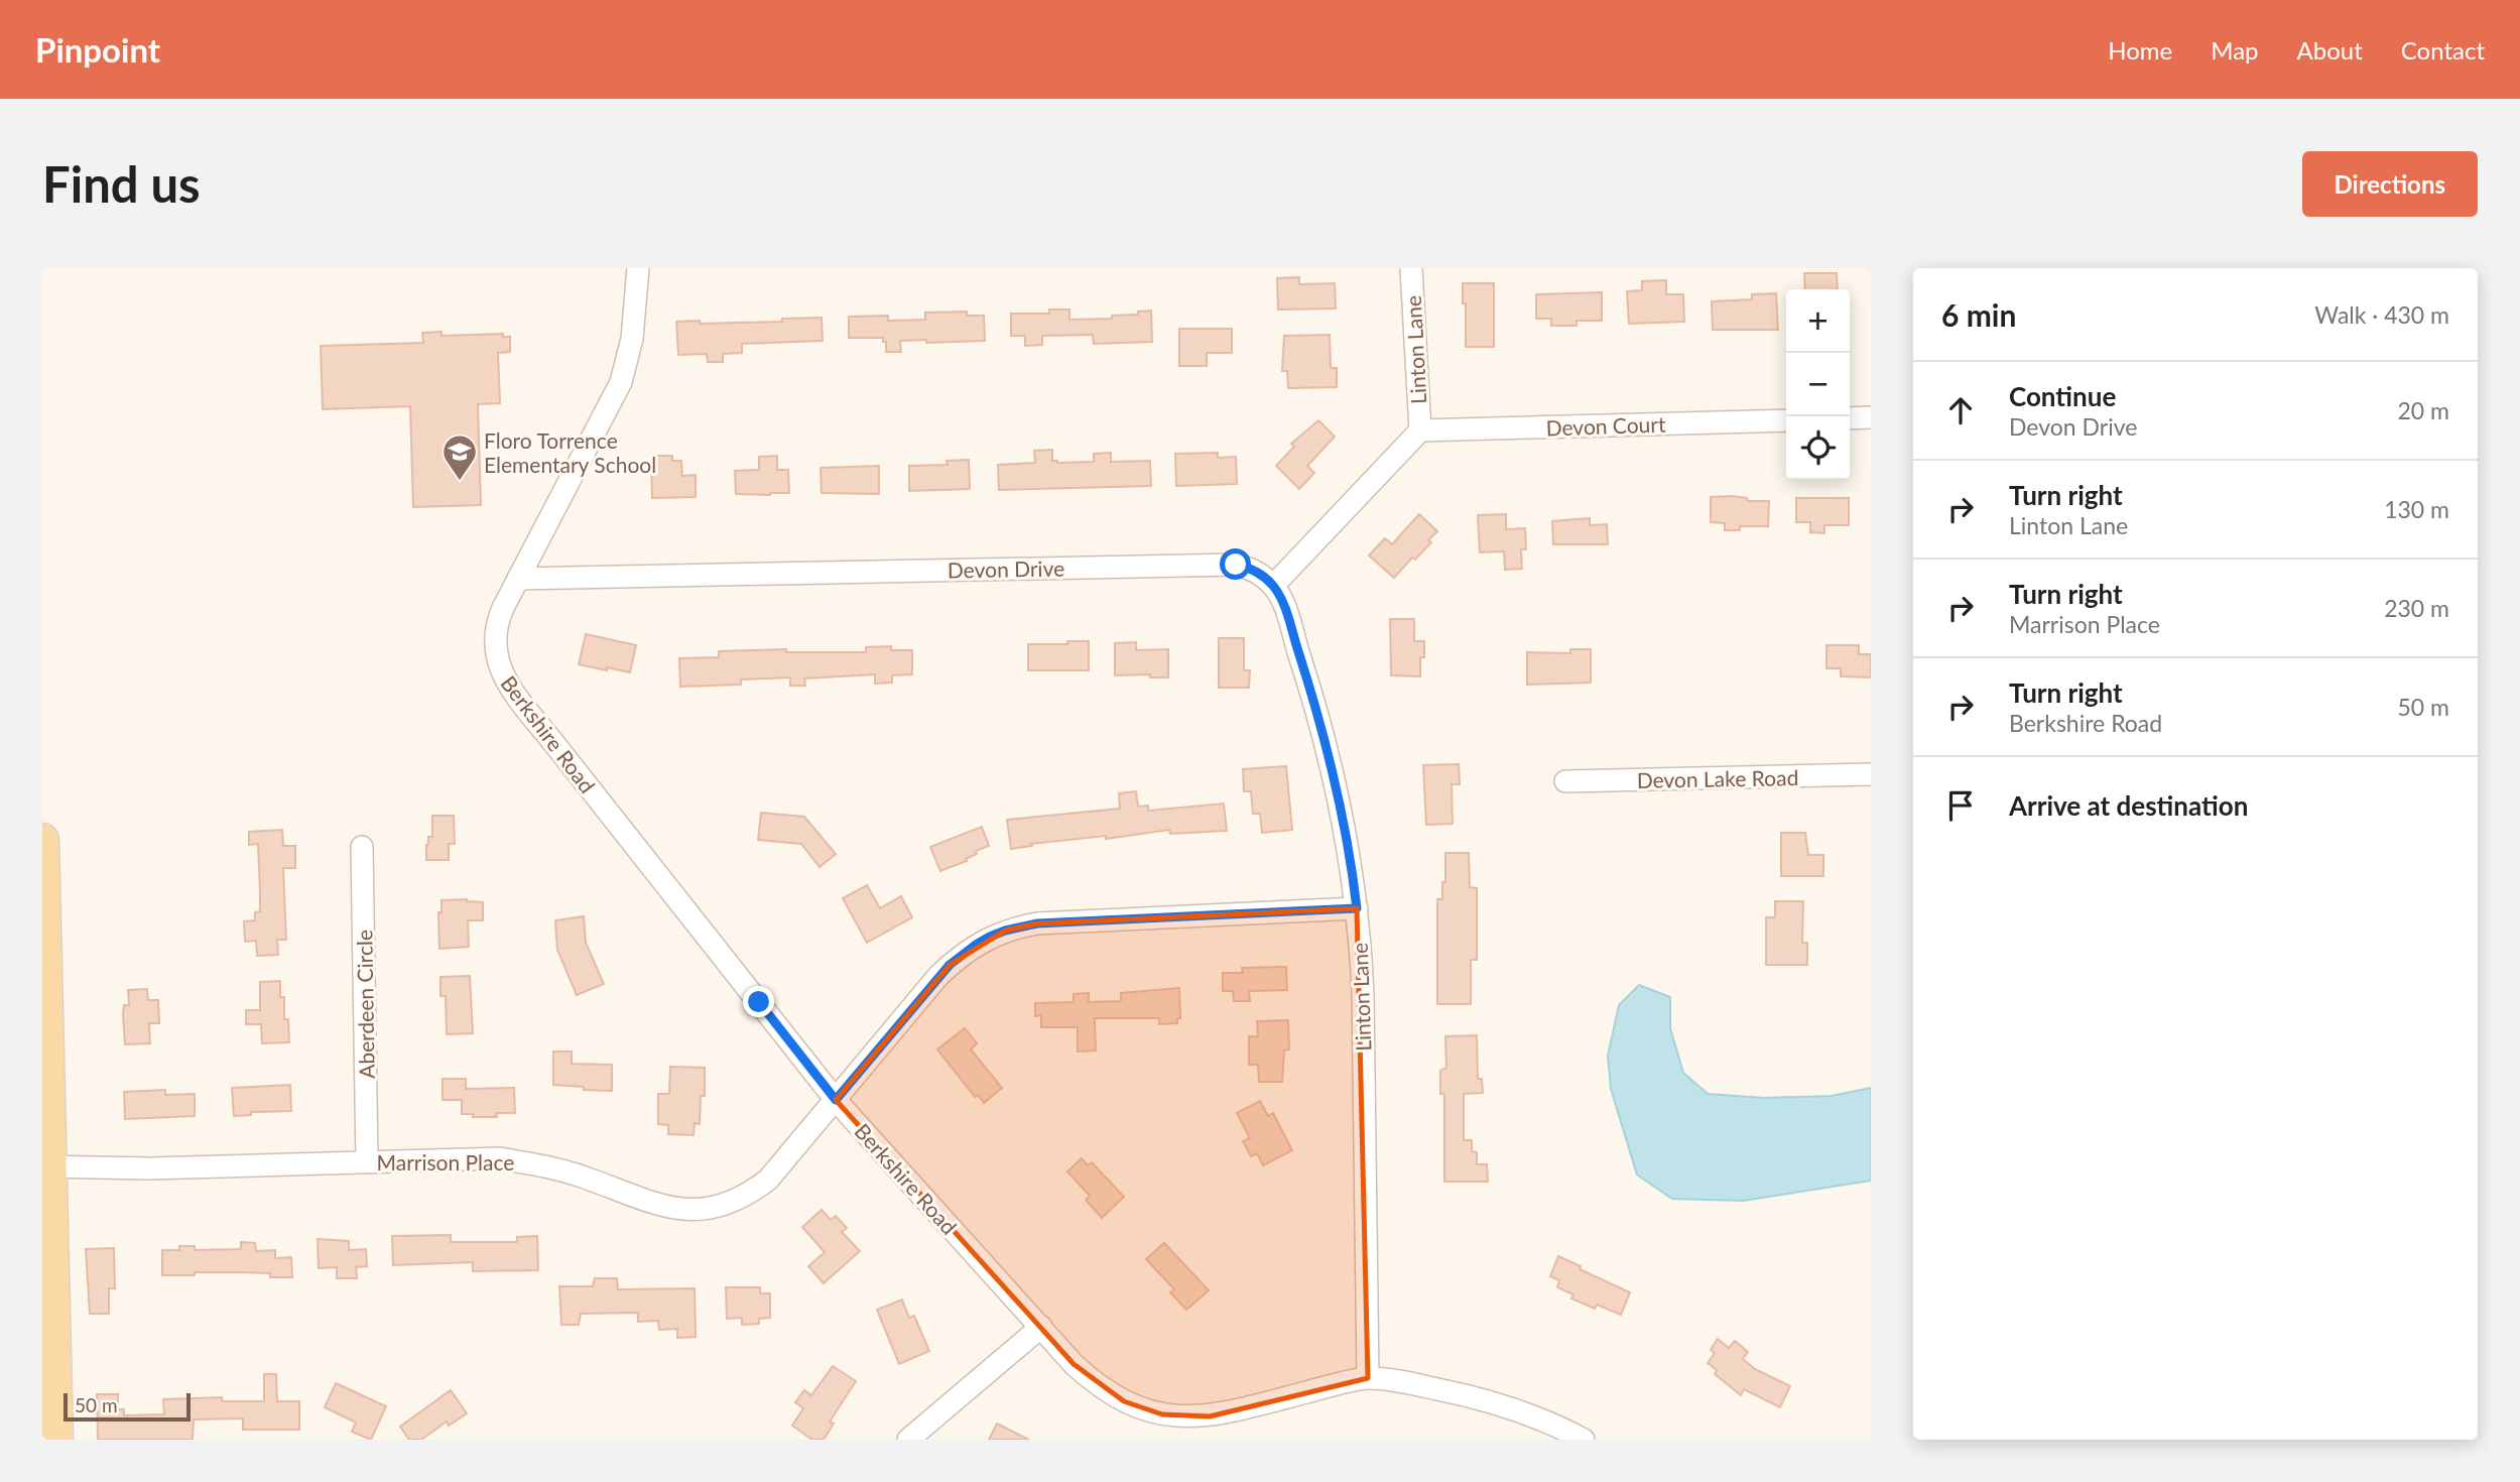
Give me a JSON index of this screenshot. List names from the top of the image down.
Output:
{
  "streets": {
    "street": [
      "Linton Lane",
      "Devon Court",
      "Devon Drive",
      "Berkshire Road",
      "Devon Lake Road",
      "Aberdeen Circle",
      "Marrison Place"
    ]
  },
  "crossings": [
    ["Linton Lane", "Devon Court"],
    ["Linton Lane", "Devon Drive"],
    ["Linton Lane", "Berkshire Road"],
    ["Linton Lane", "Marrison Place"],
    ["Devon Drive", "Berkshire Road"],
    ["Berkshire Road", "Marrison Place"],
    ["Aberdeen Circle", "Marrison Place"]
  ],
  "places": {
    "school or university": ["Floro Torrence Elementary School"]
  },
  "scale_bar": "50 m",
  "page": {
    "header": "Pinpoint",
    "nav": [
      "Home",
      "Map",
      "About",
      "Contact"
    ],
    "buttons": "Directions",
    "title": "Find us",
    "heading": ["6 min", "Walk · 430 m"],
    "map_buttons": ["+", "−"],
    "list": [
      ["Continue", "Devon Drive", "20 m"],
      ["Turn right", "Linton Lane", "130 m"],
      ["Turn right", "Marrison Place", "230 m"],
      ["Turn right", "Berkshire Road", "50 m"],
      "Arrive at destination"
    ],
    "scale": "50 m"
  }
}
